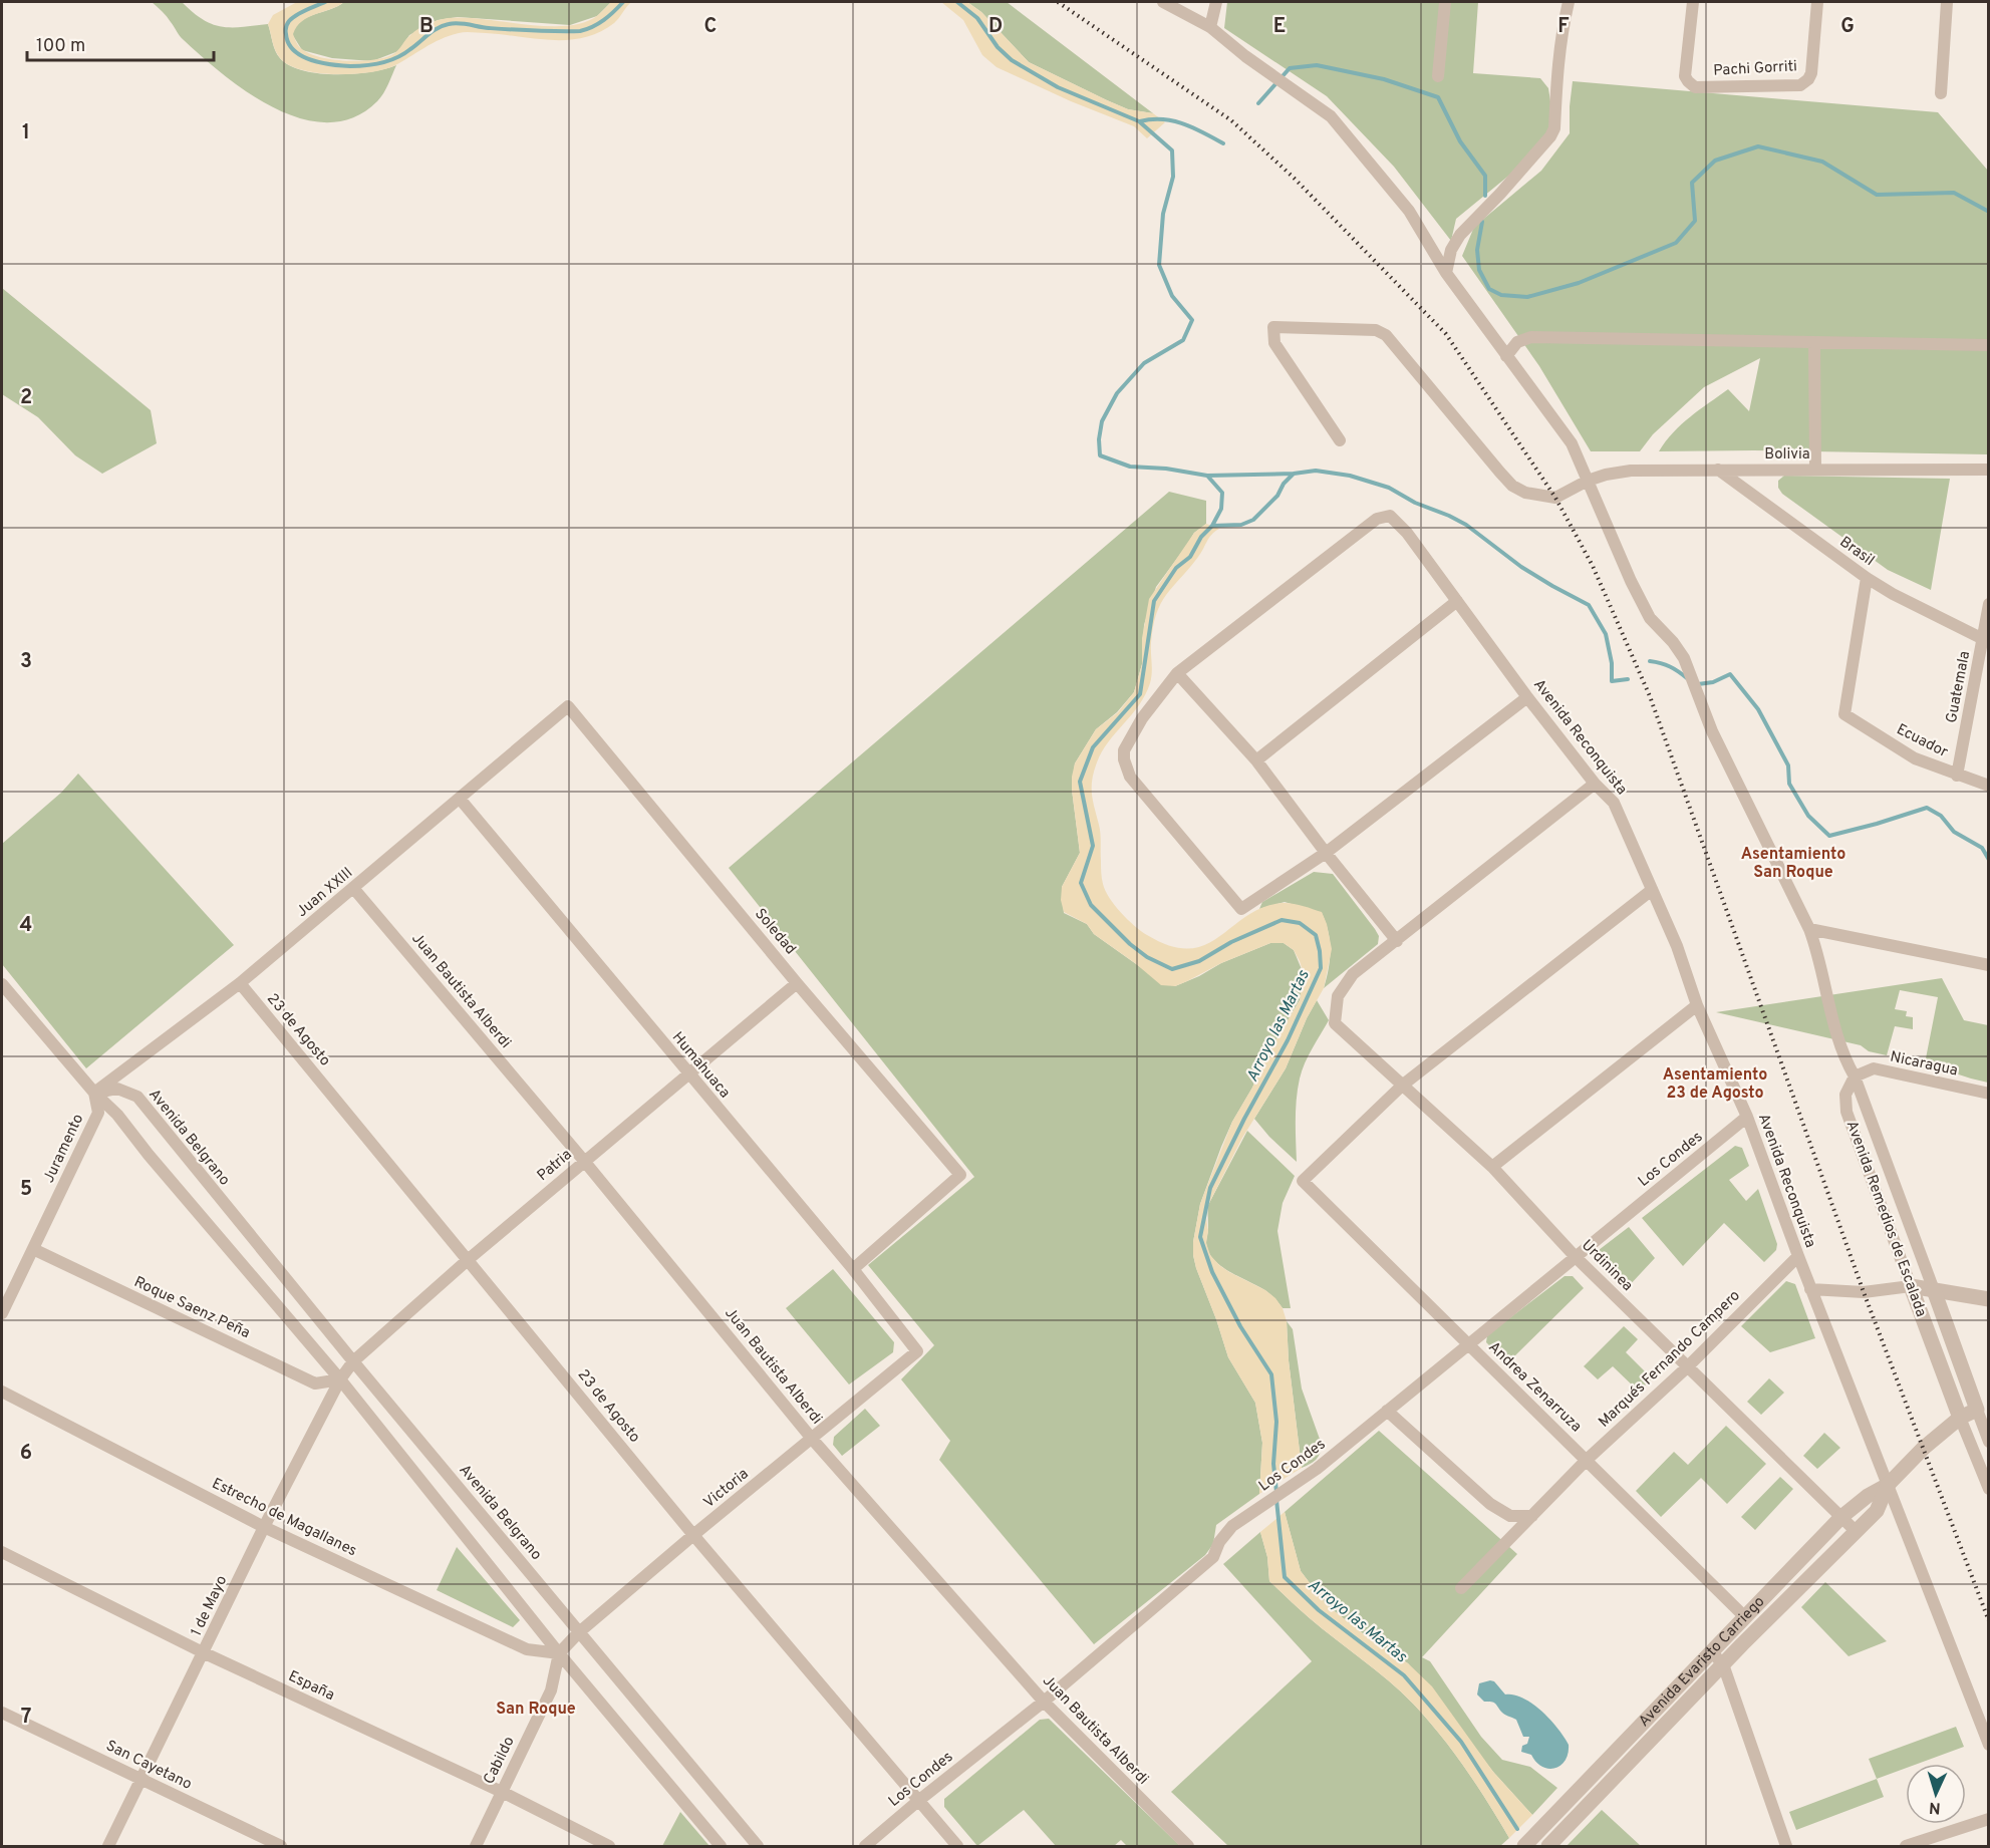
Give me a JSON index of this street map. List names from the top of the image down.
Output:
{
  "streets": {
    "street": [
      "Pachi Gorriti",
      "Bolivia",
      "Brasil",
      "Guatemala",
      "Avenida Reconquista",
      "Ecuador",
      "Juan XXIII",
      "Soledad",
      "Juan Bautista Alberdi",
      "23 de Agosto",
      "Nicaragua",
      "Humahuaca",
      "Avenida Belgrano",
      "Juramento",
      "Los Condes",
      "Patria",
      "Avenida Remedios de Escalada",
      "Urdininea",
      "Roque Saenz Peña",
      "Marqués Fernando Campero",
      "Andrea Zenarruza",
      "Victoria",
      "Estrecho de Magallanes",
      "1 de Mayo",
      "Avenida Evaristo Carriego",
      "España",
      "Cabildo",
      "San Cayetano"
    ]
  },
  "crossings": [
    ["Bolivia", "Brasil"],
    ["Brasil", "Guatemala"],
    ["Brasil", "Ecuador"],
    ["Guatemala", "Ecuador"],
    ["Avenida Reconquista", "Los Condes"],
    ["Avenida Reconquista", "Marqués Fernando Campero"],
    ["Avenida Reconquista", "Avenida Evaristo Carriego"],
    ["Juan XXIII", "Soledad"],
    ["Juan XXIII", "Juan Bautista Alberdi"],
    ["Juan XXIII", "23 de Agosto"],
    ["Juan XXIII", "Humahuaca"],
    ["Juan XXIII", "Avenida Belgrano"],
    ["Juan XXIII", "Juramento"],
    ["Soledad", "Humahuaca"],
    ["Soledad", "Patria"],
    ["Juan Bautista Alberdi", "Los Condes"],
    ["Juan Bautista Alberdi", "Patria"],
    ["Juan Bautista Alberdi", "Victoria"],
    ["23 de Agosto", "Los Condes"],
    ["23 de Agosto", "Patria"],
    ["23 de Agosto", "Victoria"],
    ["Nicaragua", "Avenida Remedios de Escalada"],
    ["Humahuaca", "Patria"],
    ["Humahuaca", "Victoria"],
    ["Avenida Belgrano", "Juramento"],
    ["Avenida Belgrano", "Patria"],
    ["Avenida Belgrano", "Victoria"],
    ["Juramento", "Roque Saenz Peña"],
    ["Los Condes", "Urdininea"],
    ["Los Condes", "Andrea Zenarruza"],
    ["Patria", "Roque Saenz Peña"],
    ["Patria", "1 de Mayo"],
    ["Avenida Remedios de Escalada", "Avenida Evaristo Carriego"],
    ["Urdininea", "Marqués Fernando Campero"],
    ["Urdininea", "Andrea Zenarruza"],
    ["Urdininea", "Avenida Evaristo Carriego"],
    ["Roque Saenz Peña", "1 de Mayo"],
    ["Marqués Fernando Campero", "Andrea Zenarruza"],
    ["Andrea Zenarruza", "Avenida Evaristo Carriego"],
    ["Victoria", "Estrecho de Magallanes"],
    ["Victoria", "Cabildo"],
    ["Estrecho de Magallanes", "1 de Mayo"],
    ["Estrecho de Magallanes", "Cabildo"],
    ["1 de Mayo", "España"],
    ["1 de Mayo", "San Cayetano"],
    ["España", "Cabildo"]
  ],
  "districts": ["Asentamiento San Roque", "Asentamiento 23 de Agosto", "San Roque"],
  "water": ["Arroyo las Martas"],
  "scale_bar": "100 m",
  "north": "bottom",
  "grid": {
    "columns": [
      "B",
      "C",
      "D",
      "E",
      "F",
      "G"
    ],
    "rows": [
      "1",
      "2",
      "3",
      "4",
      "5",
      "6",
      "7"
    ]
  }
}
